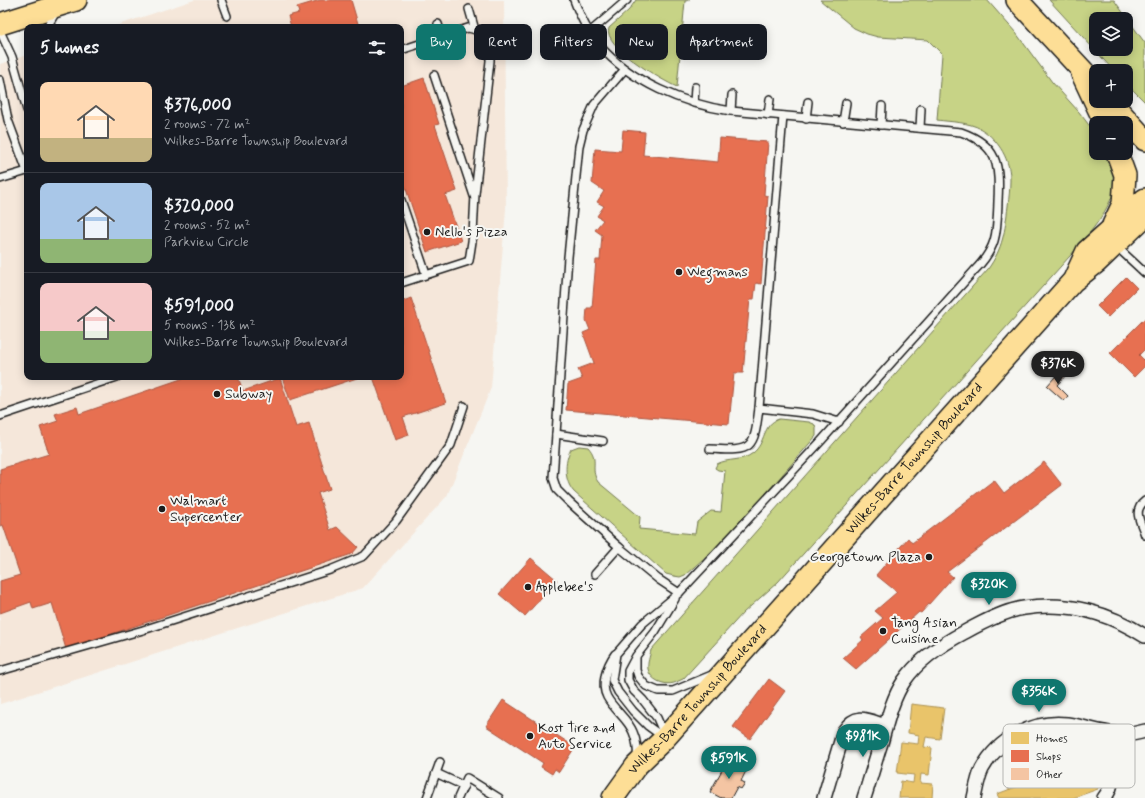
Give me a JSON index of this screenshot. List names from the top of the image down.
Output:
{
  "streets": {
    "main road": ["Wilkes-Barre Township Boulevard"]
  },
  "places": [
    "Nello's Pizza",
    "Wegmans",
    "Subway",
    "Walmart Supercenter",
    "Georgetown Plaza",
    "Applebee's",
    "Tang Asian Cuisine",
    "Kost Tire and Auto Service"
  ],
  "legend": ["Homes", "Shops", "Other"],
  "page": {
    "map_buttons": ["+", "−"],
    "chip": [
      "Buy",
      "Rent",
      "Filters",
      "New",
      "Apartment"
    ],
    "heading": "5 homes",
    "list": [
      {
        "name": "$376,000",
        "note": "2 rooms · 72 m² · Wilkes-Barre Township Boulevard"
      },
      {
        "name": "$320,000",
        "note": "2 rooms · 52 m² · Parkview Circle"
      },
      {
        "name": "$591,000",
        "note": "5 rooms · 138 m² · Wilkes-Barre Township Boulevard"
      }
    ],
    "price": [
      "$376K",
      "$320K",
      "$356K",
      "$981K",
      "$591K"
    ]
  }
}
